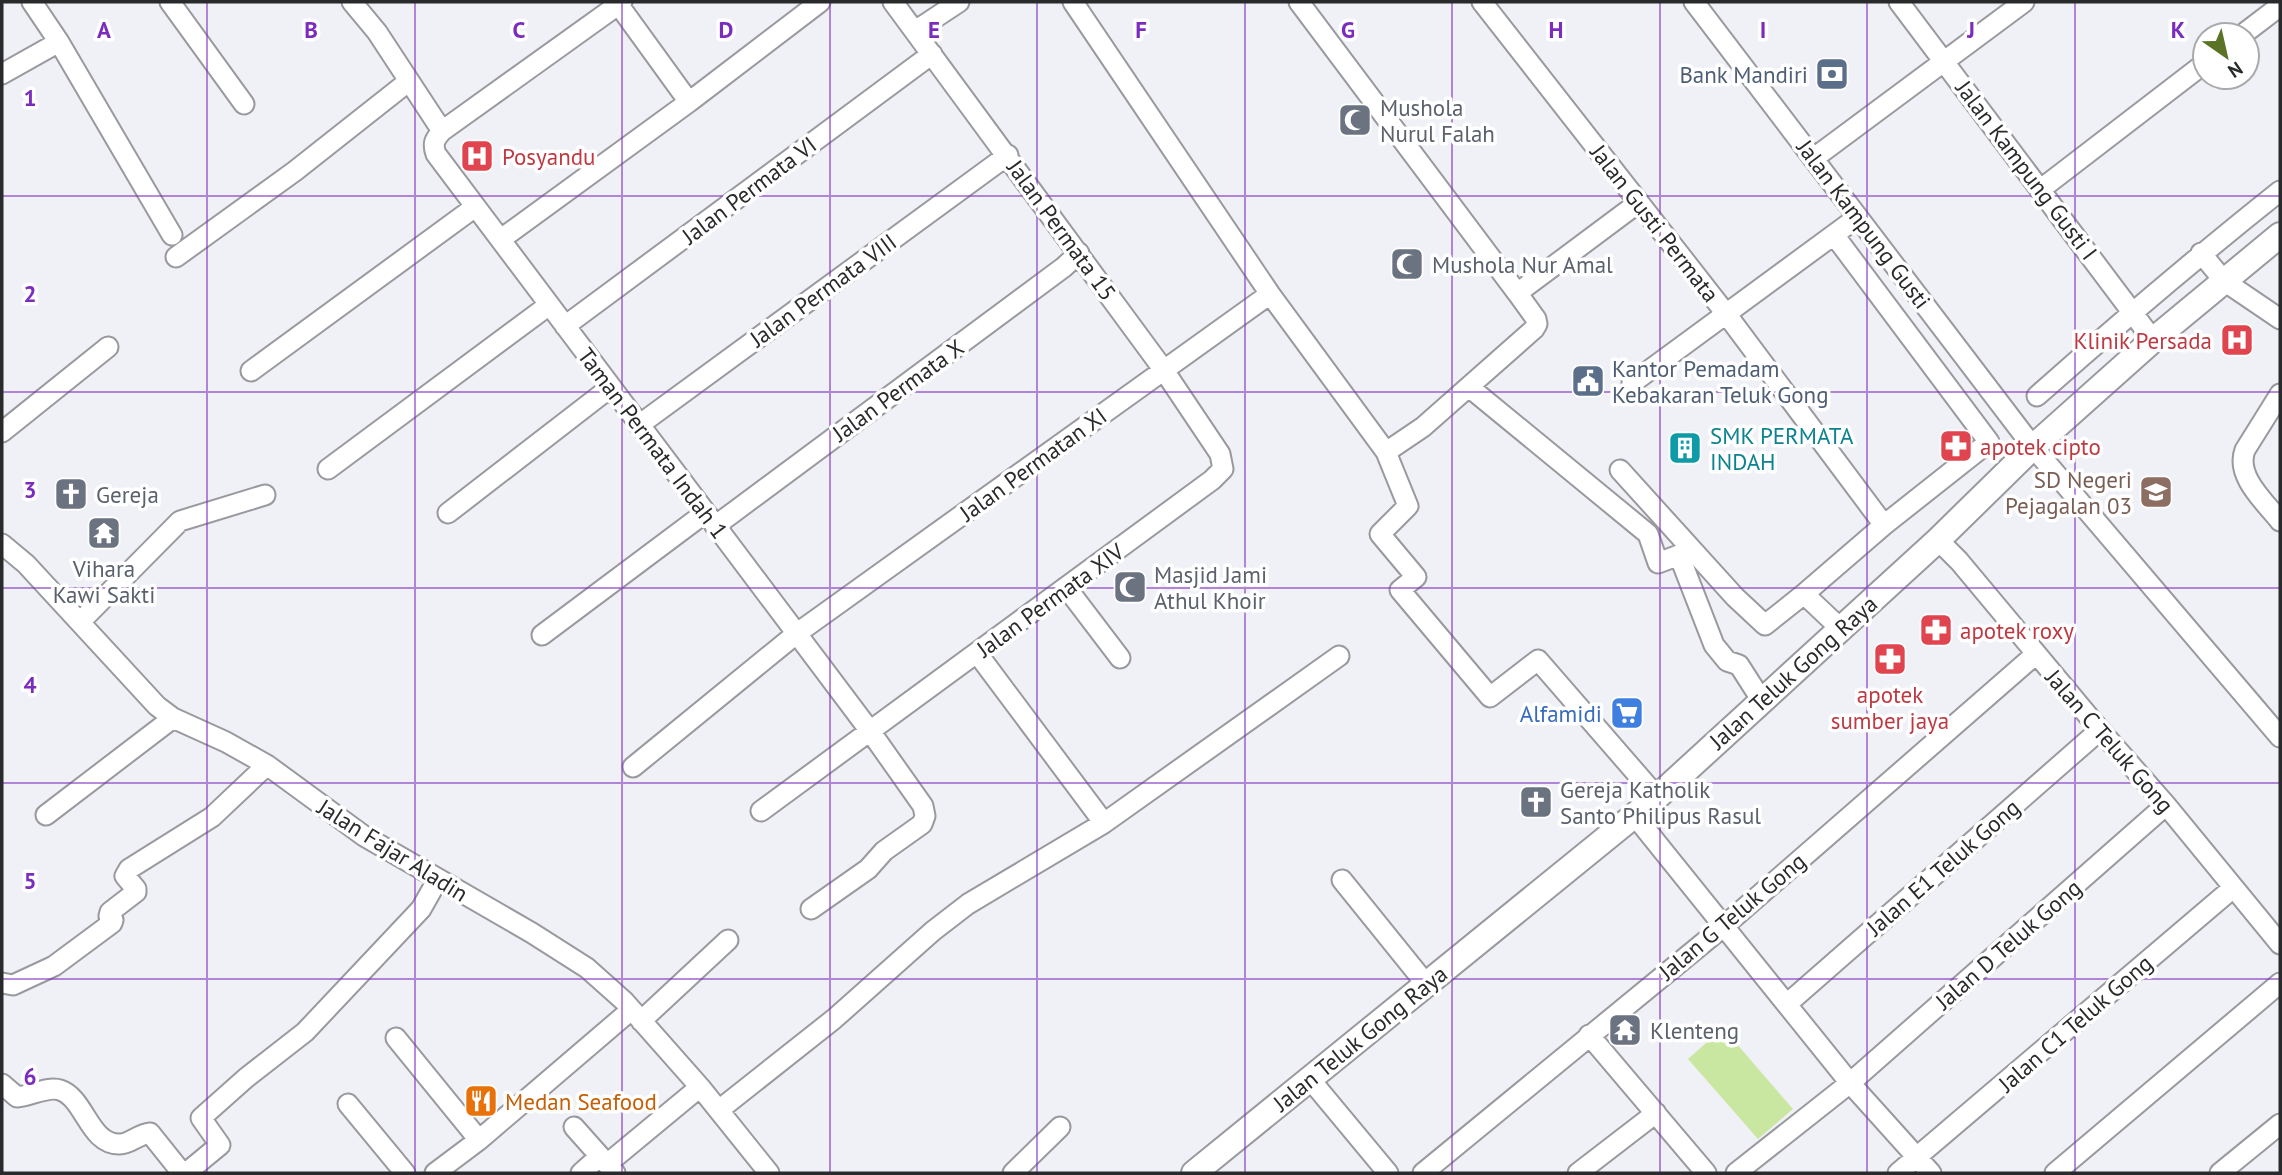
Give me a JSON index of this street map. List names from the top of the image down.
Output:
{
  "streets": {
    "main road": ["Jalan Teluk Gong Raya"],
    "street": [
      "Jalan Kampung Gusti I",
      "Jalan Permata VI",
      "Jalan Gusti Permata",
      "Jalan Kampung Gusti",
      "Jalan Permata 15",
      "Jalan Permata VIII",
      "Jalan Permata X",
      "Taman Permata Indah 1",
      "Jalan Permatan XI",
      "Jalan Permata XIV",
      "Jalan C Teluk Gong",
      "Jalan Fajar Aladin",
      "Jalan E1 Teluk Gong",
      "Jalan G Teluk Gong",
      "Jalan D Teluk Gong",
      "Jalan C1 Teluk Gong"
    ]
  },
  "crossings": [
    ["Jalan Kampung Gusti I", "Jalan Teluk Gong Raya"],
    ["Jalan Permata VI", "Jalan Permata 15"],
    ["Jalan Permata VI", "Taman Permata Indah 1"],
    ["Jalan Gusti Permata", "Jalan Kampung Gusti"],
    ["Jalan Kampung Gusti", "Jalan Teluk Gong Raya"],
    ["Jalan Permata 15", "Jalan Permata VIII"],
    ["Jalan Permata 15", "Jalan Permata X"],
    ["Jalan Permata 15", "Jalan Permatan XI"],
    ["Jalan Permata 15", "Jalan Permata XIV"],
    ["Jalan Permata VIII", "Taman Permata Indah 1"],
    ["Jalan Permata X", "Taman Permata Indah 1"],
    ["Taman Permata Indah 1", "Jalan Permatan XI"],
    ["Taman Permata Indah 1", "Jalan Permata XIV"],
    ["Jalan Teluk Gong Raya", "Jalan C Teluk Gong"],
    ["Jalan C Teluk Gong", "Jalan E1 Teluk Gong"],
    ["Jalan C Teluk Gong", "Jalan G Teluk Gong"],
    ["Jalan C Teluk Gong", "Jalan D Teluk Gong"],
    ["Jalan C Teluk Gong", "Jalan C1 Teluk Gong"]
  ],
  "places": {
    "bank": ["Bank Mandiri"],
    "mosque": ["Mushola Nurul Falah", "Mushola Nur Amal", "Masjid Jami Athul Khoir"],
    "hospital": ["Posyandu", "Klinik Persada"],
    "public building": ["Kantor Pemadam Kebakaran Teluk Gong"],
    "pharmacy": ["apotek cipto", "apotek roxy", "apotek sumber jaya"],
    "building": ["SMK PERMATA INDAH"],
    "school or university": ["SD Negeri Pejagalan 03"],
    "church": ["Gereja", "Gereja Katholik Santo Philipus Rasul"],
    "temple": ["Vihara Kawi Sakti", "Klenteng"],
    "supermarket": ["Alfamidi"],
    "restaurant": ["Medan Seafood"]
  },
  "north": "bottom right",
  "grid": {
    "columns": [
      "A",
      "B",
      "C",
      "D",
      "E",
      "F",
      "G",
      "H",
      "I",
      "J",
      "K"
    ],
    "rows": [
      "1",
      "2",
      "3",
      "4",
      "5",
      "6"
    ]
  }
}
